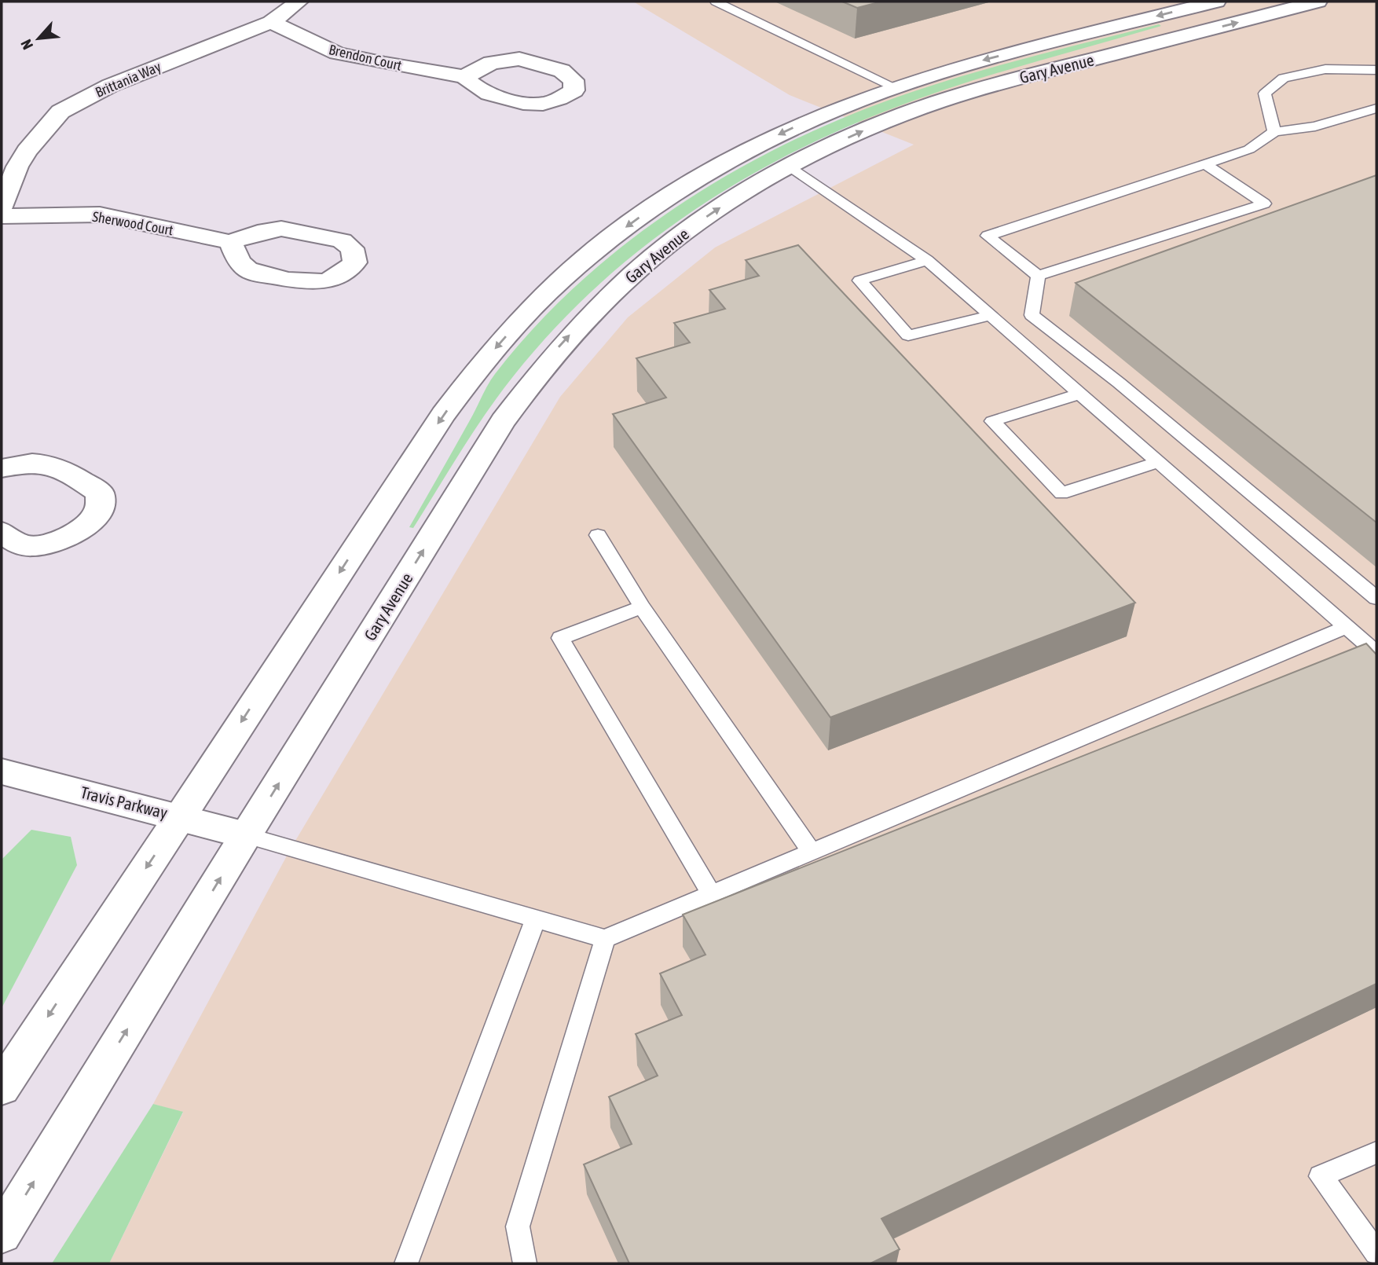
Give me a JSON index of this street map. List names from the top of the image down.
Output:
{
  "streets": {
    "main road": [
      "Brendon Court",
      "Gary Avenue",
      "Brittania Way",
      "Sherwood Court",
      "Travis Parkway"
    ]
  },
  "crossings": [
    ["Brendon Court", "Brittania Way"],
    ["Gary Avenue", "Travis Parkway"]
  ],
  "north": "bottom left"
}
